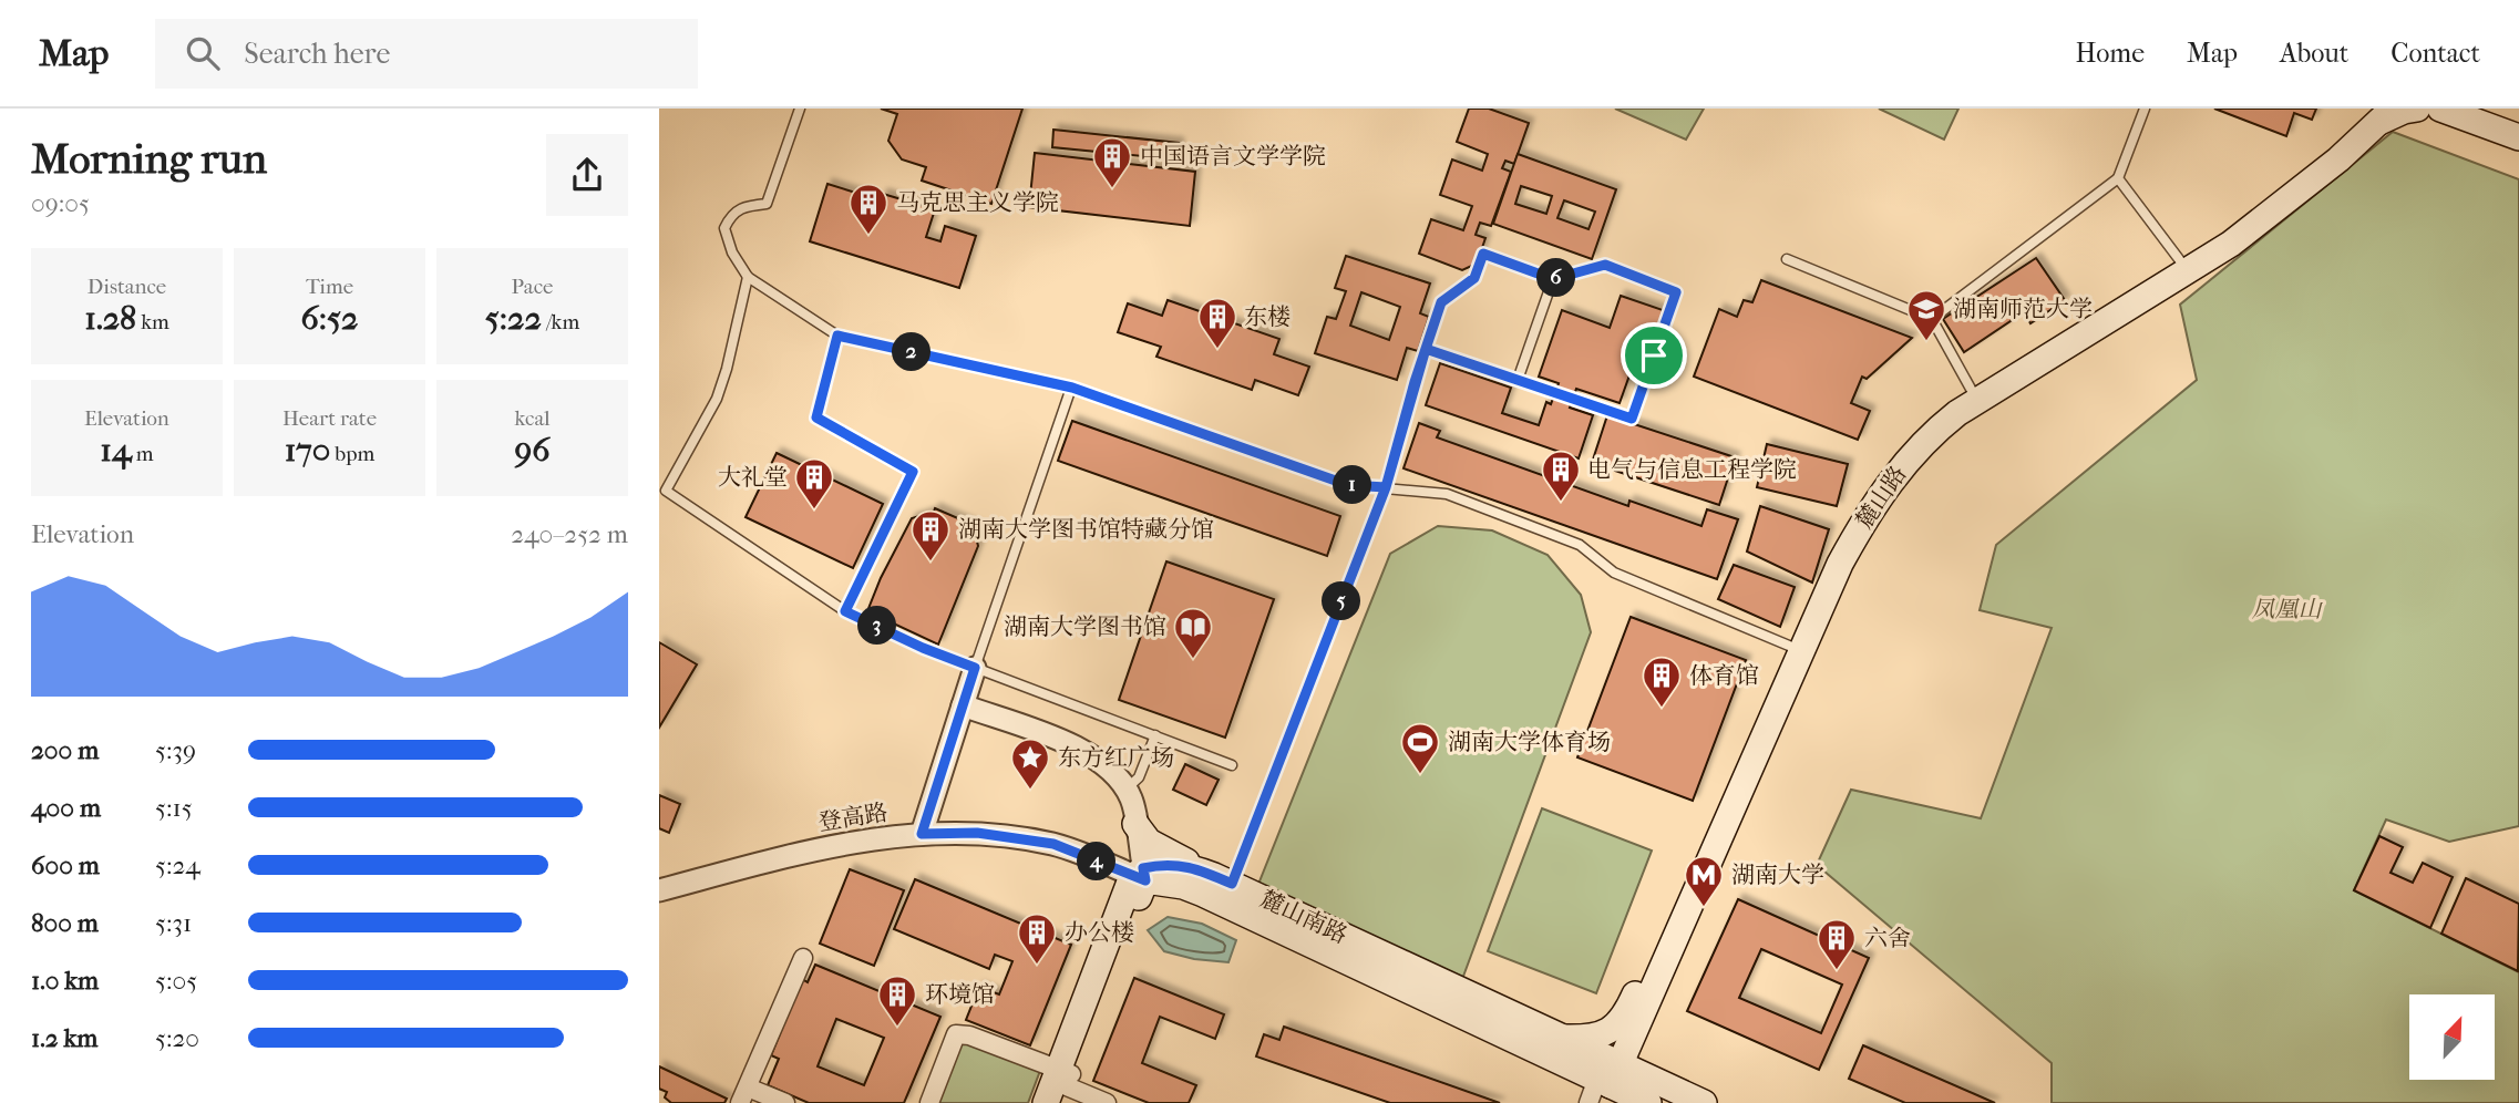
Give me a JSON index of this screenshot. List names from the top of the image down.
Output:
{
  "streets": {
    "main road": ["麓山路", "麓山南路"],
    "street": ["登高路"]
  },
  "crossings": [
    ["麓山路", "麓山南路"],
    ["登高路", "麓山南路"]
  ],
  "parks": ["凤凰山"],
  "places": {
    "building": [
      "中国语言文学学院",
      "马克思主义学院",
      "东楼",
      "电气与信息工程学院",
      "大礼堂",
      "湖南大学图书馆特藏分馆",
      "体育馆",
      "办公楼",
      "六舍",
      "环境馆"
    ],
    "school or university": ["湖南师范大学"],
    "library": ["湖南大学图书馆"],
    "sports": ["湖南大学体育场"],
    "place": ["东方红广场"],
    "metro station": ["湖南大学"]
  },
  "north": "top right",
  "page": {
    "header": "Map",
    "search": "Search here",
    "nav": [
      "Home",
      "Map",
      "About",
      "Contact"
    ],
    "heading": ["Morning run", "09:05"],
    "stats": [
      ["Distance", "1.28 km"],
      ["Time", "6:52"],
      ["Pace", "5:22 /km"],
      ["Elevation", "14 m"],
      ["Heart rate", "170 bpm"],
      ["kcal", "96"]
    ],
    "pins": [
      "6",
      "2",
      "1",
      "5",
      "3",
      "4"
    ],
    "chart": ["Elevation", "240–252 m"],
    "list": [
      {
        "name": "200 m",
        "note": "5:39"
      },
      {
        "name": "400 m",
        "note": "5:15"
      },
      {
        "name": "600 m",
        "note": "5:24"
      },
      {
        "name": "800 m",
        "note": "5:31"
      },
      {
        "name": "1.0 km",
        "note": "5:05"
      },
      {
        "name": "1.2 km",
        "note": "5:20"
      }
    ]
  }
}
